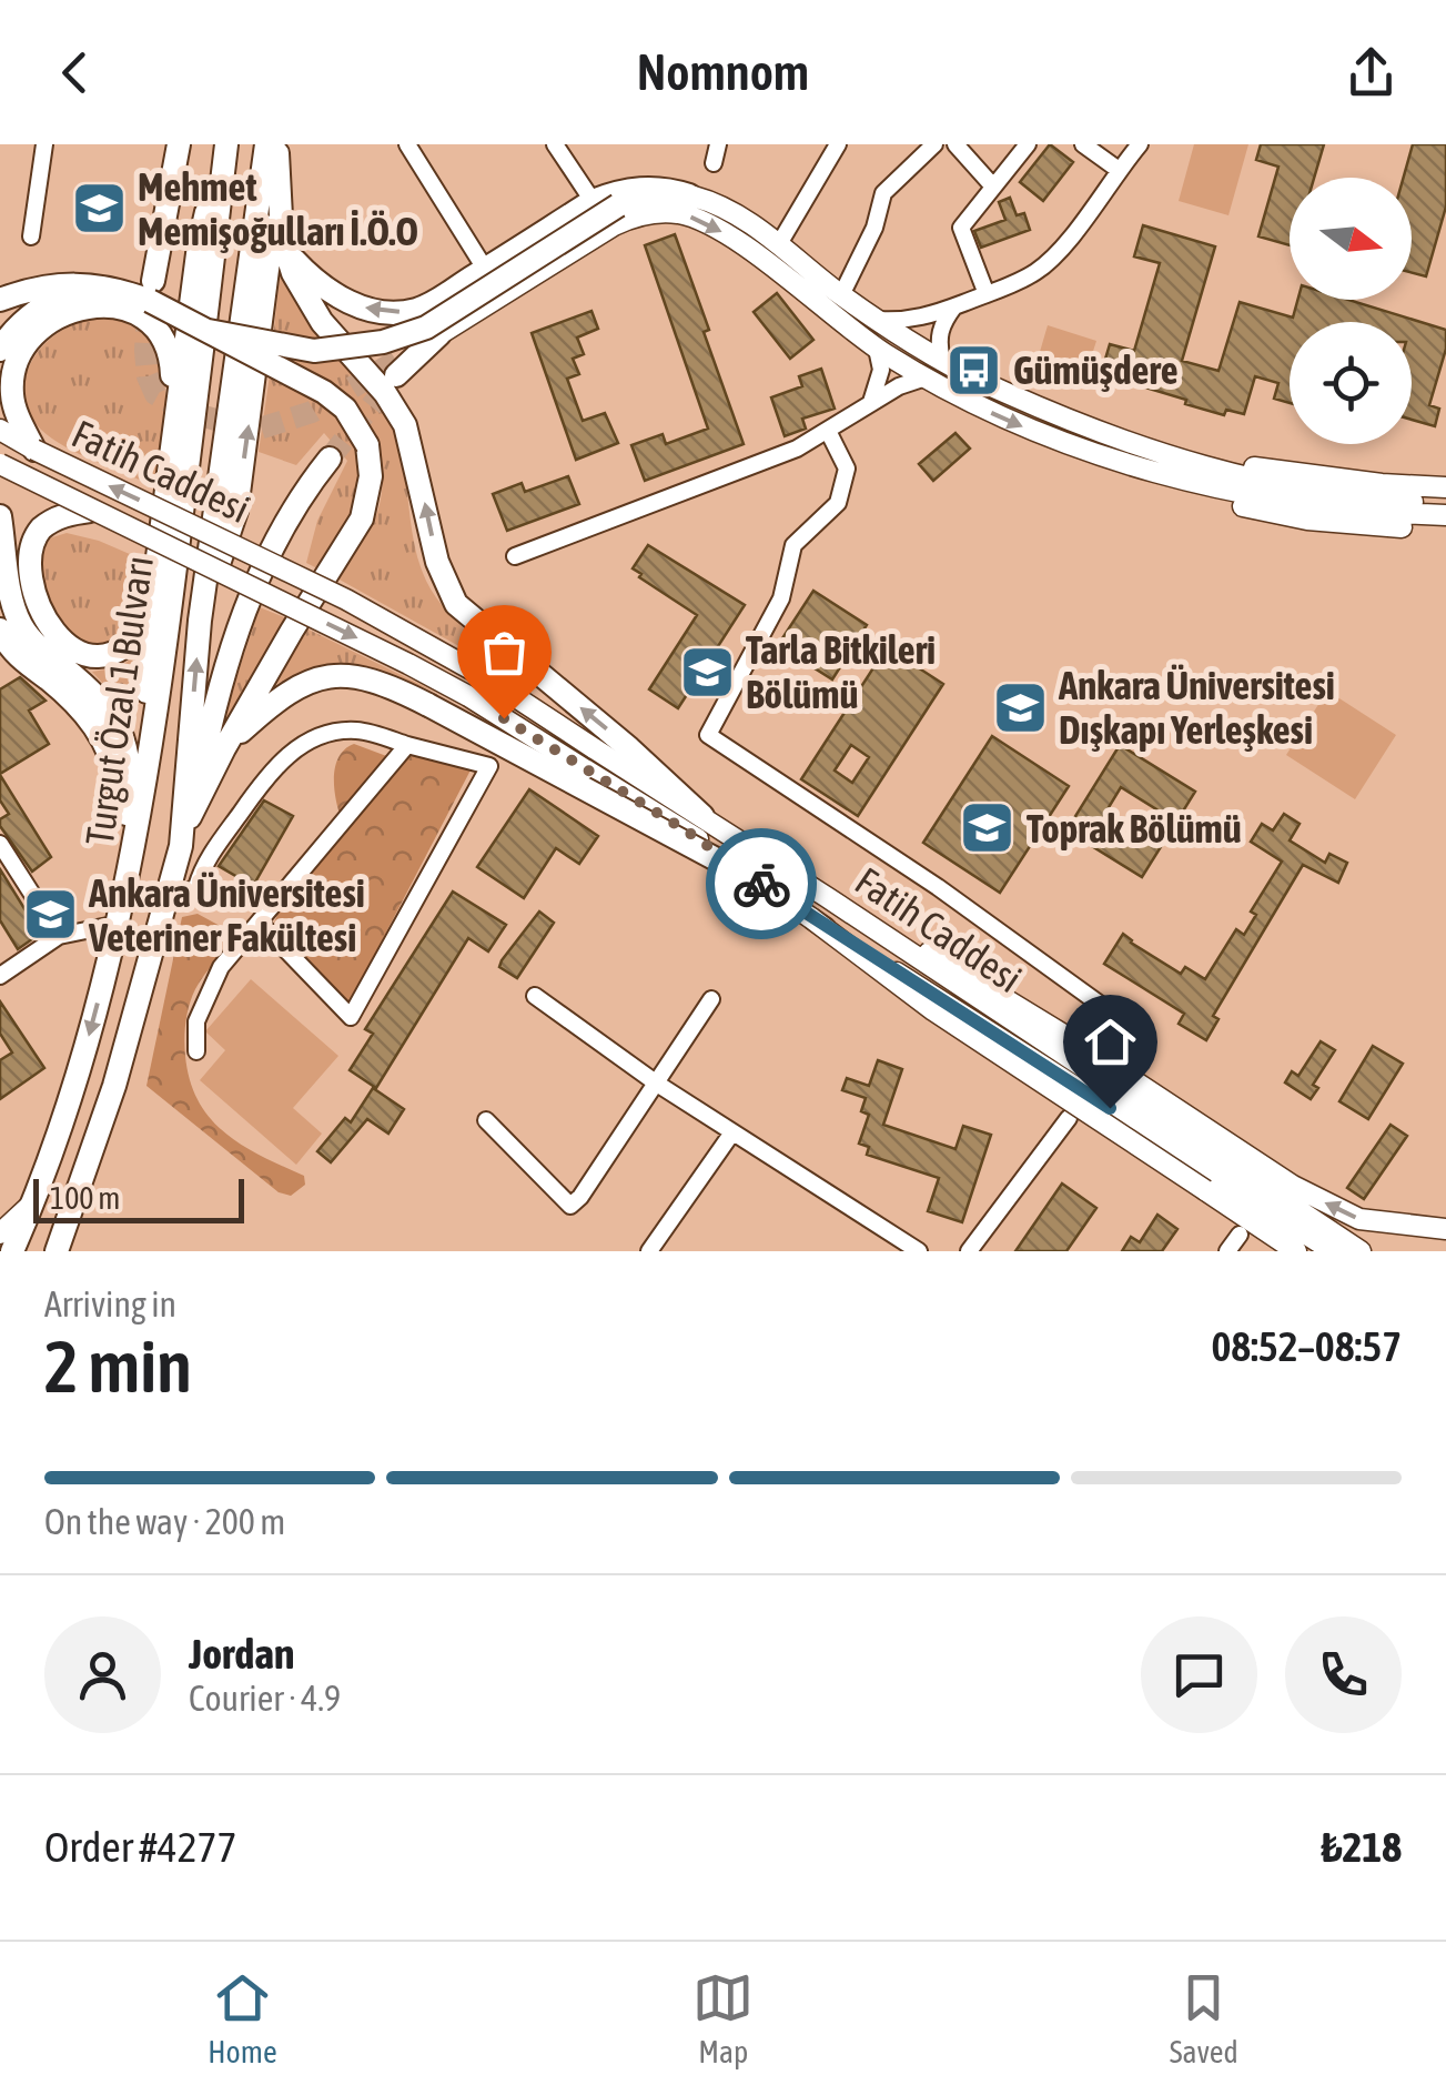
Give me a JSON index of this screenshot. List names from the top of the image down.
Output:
{
  "streets": {
    "highway": ["Turgut Özal 1 Bulvarı"],
    "main road": ["Fatih Caddesi"]
  },
  "places": {
    "school or university": [
      "Mehmet Memişoğulları İ.Ö.O",
      "Tarla Bitkileri Bölümü",
      "Ankara Üniversitesi Dışkapı Yerleşkesi",
      "Toprak Bölümü",
      "Ankara Üniversitesi Veteriner Fakültesi"
    ],
    "bus stop": ["Gümüşdere"]
  },
  "scale_bar": "100 m",
  "north": "right",
  "page": {
    "header": "Nomnom",
    "scale": "100 m",
    "heading": ["2 min", "Arriving in", "08:52–08:57"],
    "panel": [
      "Jordan",
      "Courier · 4.9",
      "Order #4277",
      "₺218"
    ],
    "bar": "On the way · 200 m",
    "tabs": ["Home", "Map", "Saved"]
  }
}
